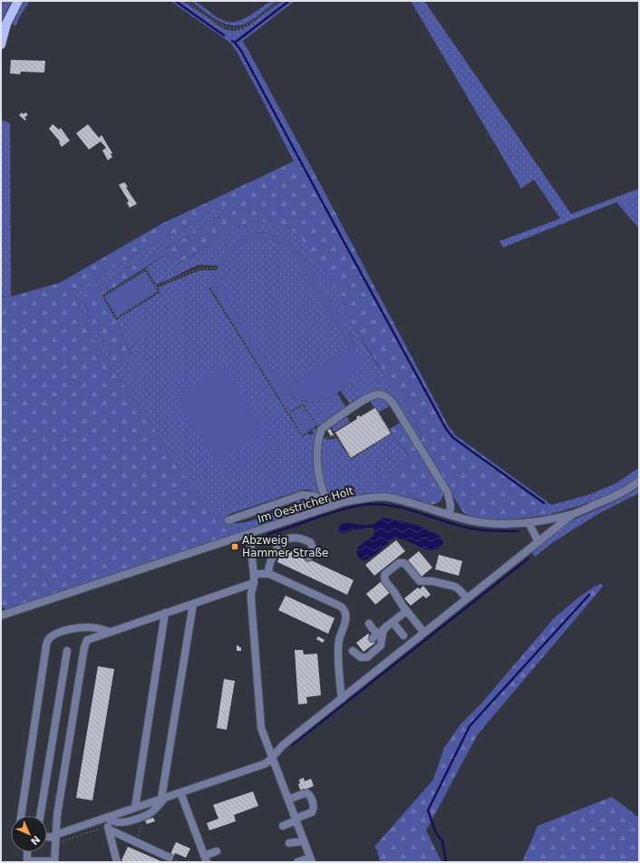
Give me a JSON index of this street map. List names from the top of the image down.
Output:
{
  "streets": {
    "street": ["Im Oestricher Holt"]
  },
  "places": {
    "transit": ["Abzweig Hammer Straße"]
  },
  "north": "bottom right"
}
